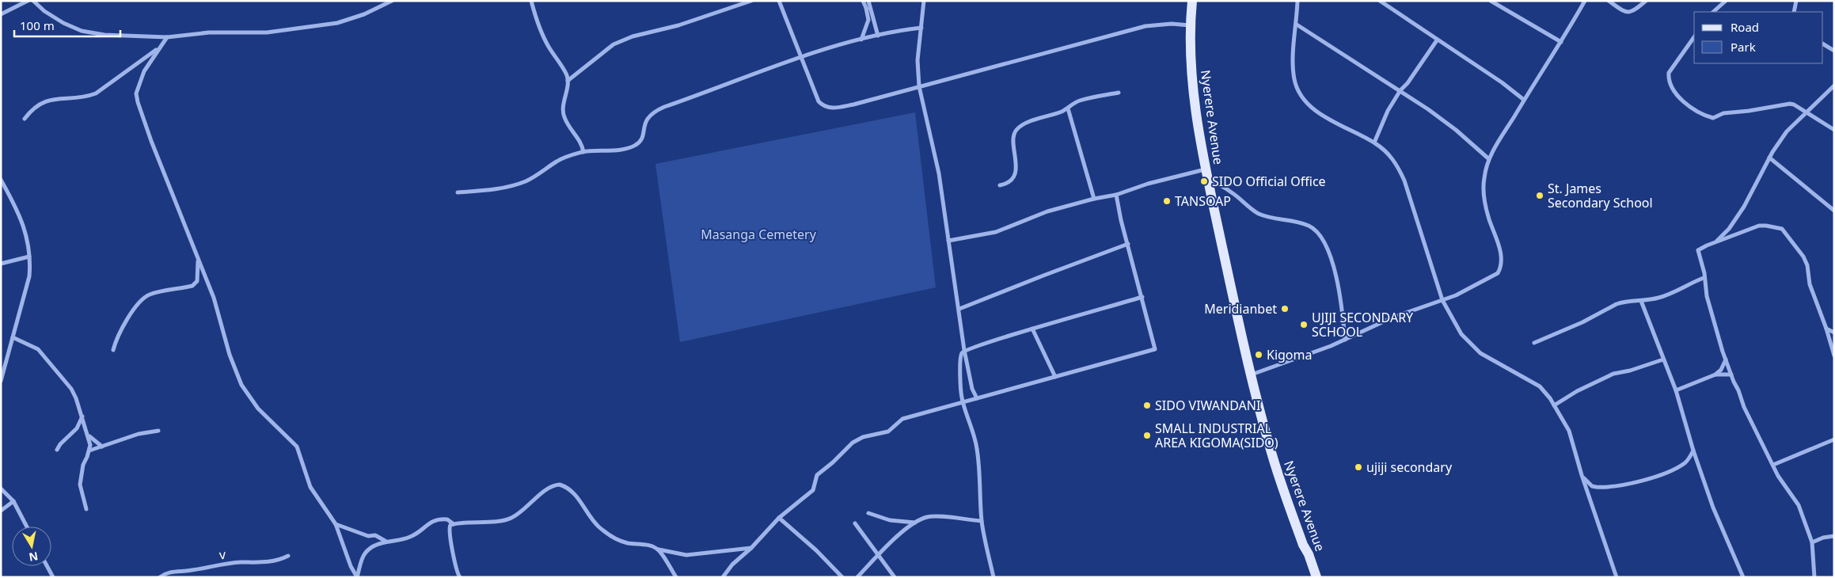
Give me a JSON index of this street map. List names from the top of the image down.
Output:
{
  "streets": {
    "main road": ["Nyerere Avenue"],
    "street": ["v"]
  },
  "parks": ["Masanga Cemetery"],
  "places": [
    "SIDO Official Office",
    "St. James Secondary School",
    "TANSOAP",
    "Meridianbet",
    "UJIJI SECONDARY SCHOOL",
    "Kigoma",
    "SIDO VIWANDANI",
    "SMALL INDUSTRIAL AREA KIGOMA(SIDO)",
    "ujiji secondary"
  ],
  "legend": ["Road", "Park"],
  "scale_bar": "100 m",
  "north": "bottom"
}
